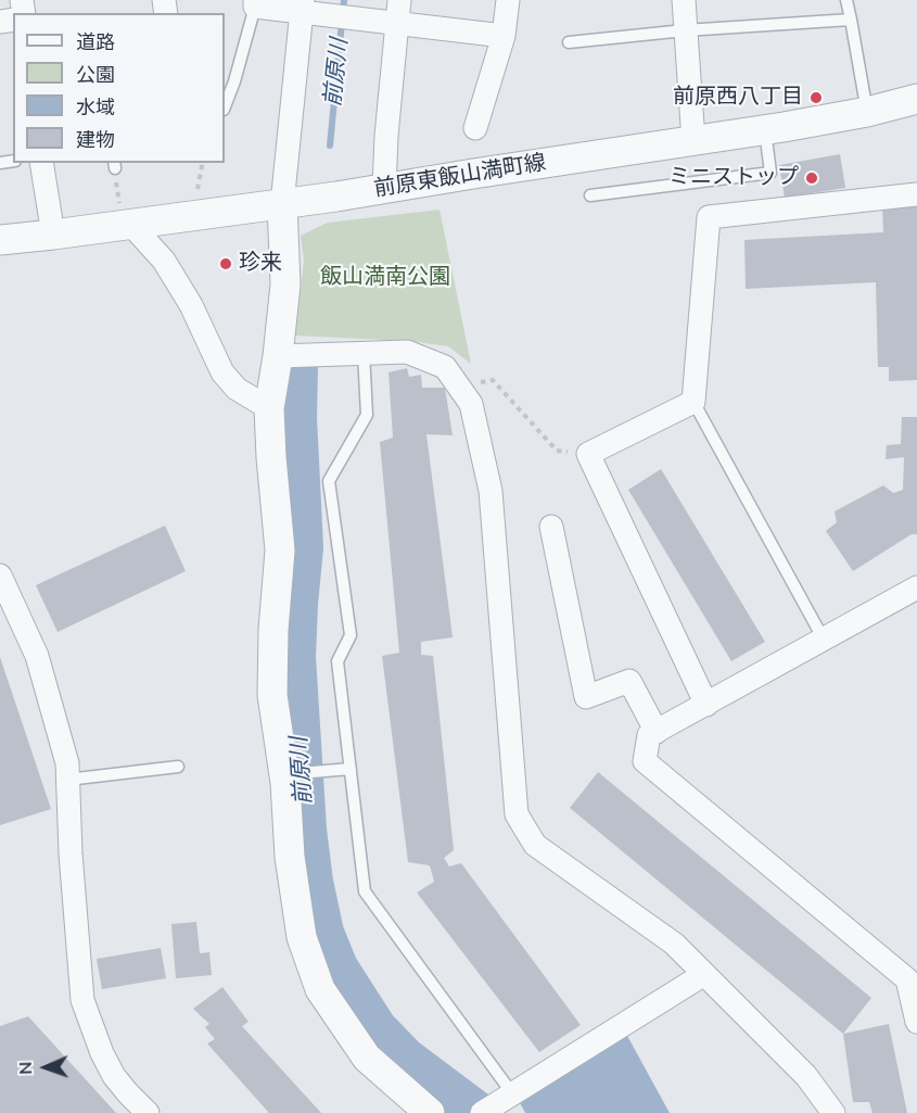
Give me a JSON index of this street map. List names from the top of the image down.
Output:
{
  "streets": {
    "street": ["前原東飯山満町線"]
  },
  "water": ["前原川"],
  "parks": ["飯山満南公園"],
  "places": ["前原西八丁目", "ミニストップ", "珍来"],
  "legend": [
    "道路",
    "公園",
    "水域",
    "建物"
  ],
  "north": "left"
}
